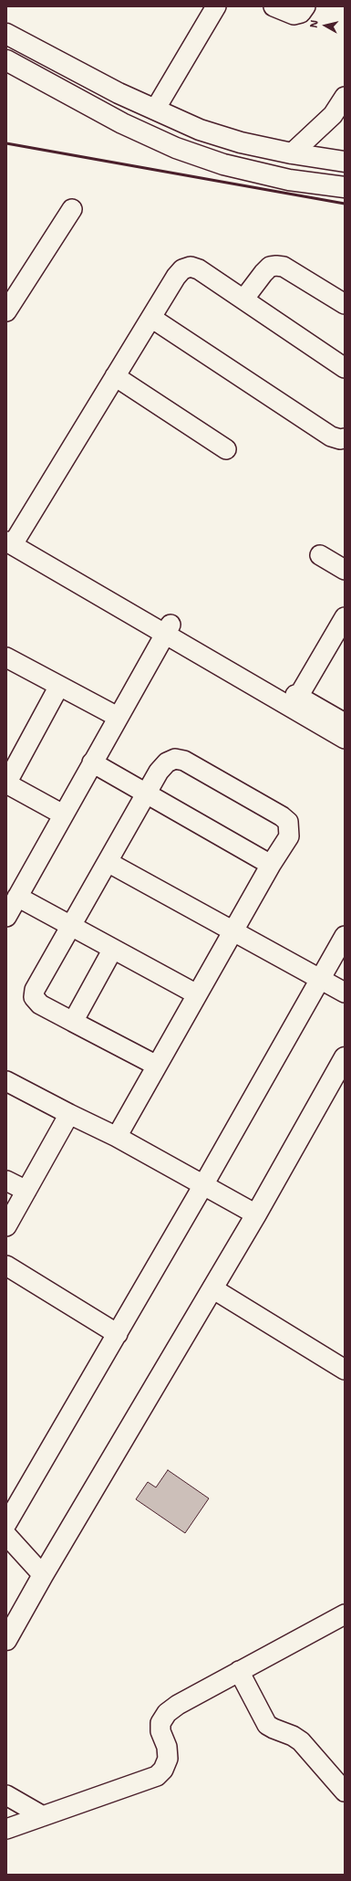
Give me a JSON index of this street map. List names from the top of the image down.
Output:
{
  "north": "left"
}
